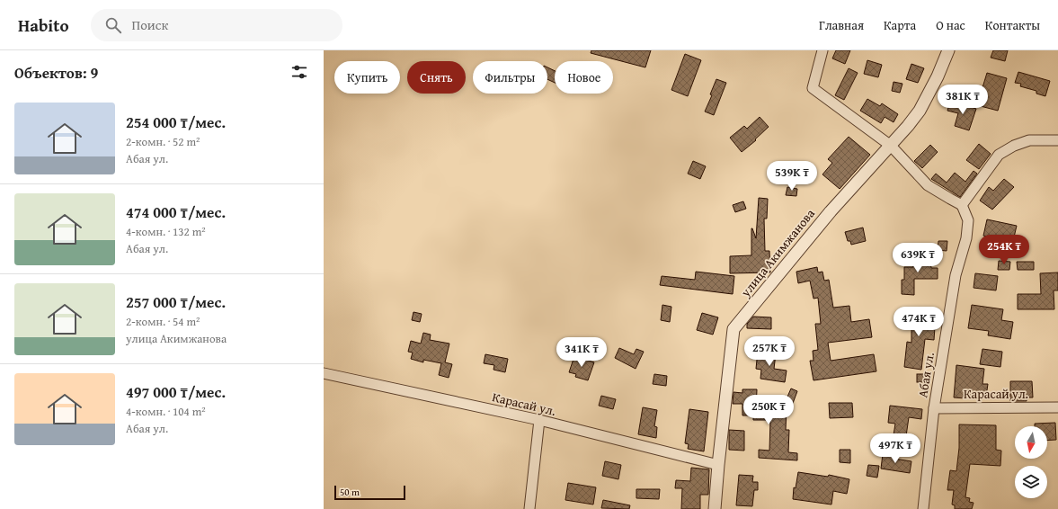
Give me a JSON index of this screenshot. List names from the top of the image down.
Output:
{
  "streets": {
    "street": ["улица Акимжанова", "Абая ул.", "Карасай ул."]
  },
  "crossings": [
    ["улица Акимжанова", "Карасай ул."],
    ["Абая ул.", "Карасай ул."]
  ],
  "scale_bar": "50 m",
  "north": "bottom",
  "page": {
    "header": "Habito",
    "search": "Поиск",
    "nav": [
      "Главная",
      "Карта",
      "О нас",
      "Контакты"
    ],
    "heading": "Объектов: 9",
    "chip": [
      "Купить",
      "Снять",
      "Фильтры",
      "Новое"
    ],
    "price": [
      "381K ₸",
      "539K ₸",
      "254K ₸",
      "639K ₸",
      "474K ₸",
      "257K ₸",
      "341K ₸",
      "250K ₸",
      "497K ₸"
    ],
    "list": [
      {
        "name": "254 000 ₸/мес.",
        "note": "2-комн. · 52 m² · Абая ул."
      },
      {
        "name": "474 000 ₸/мес.",
        "note": "4-комн. · 132 m² · Абая ул."
      },
      {
        "name": "257 000 ₸/мес.",
        "note": "2-комн. · 54 m² · улица Акимжанова"
      },
      {
        "name": "497 000 ₸/мес.",
        "note": "4-комн. · 104 m² · Абая ул."
      }
    ],
    "scale": "50 m"
  }
}
